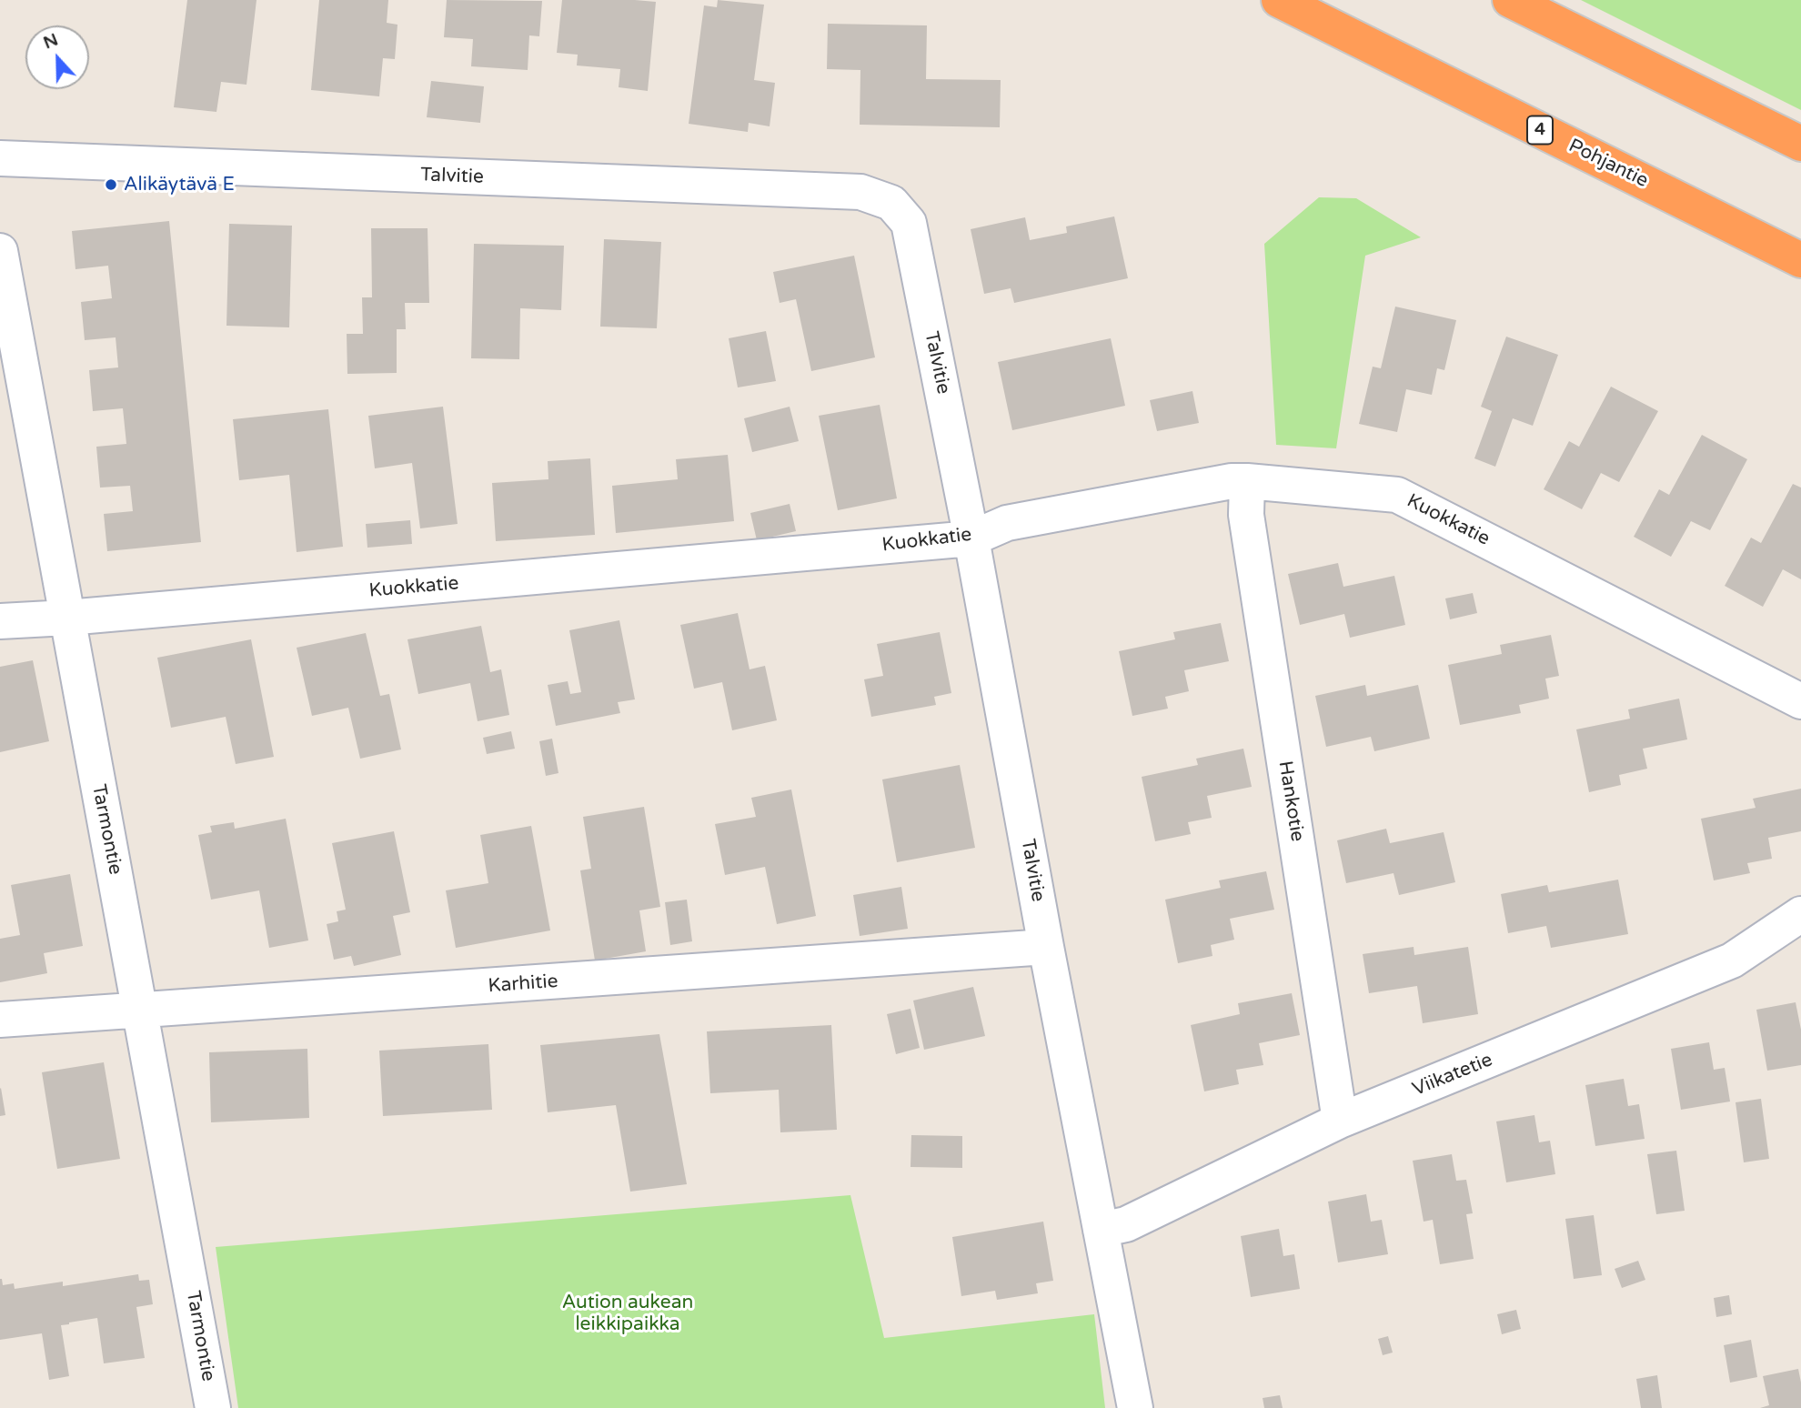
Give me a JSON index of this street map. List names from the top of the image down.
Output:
{
  "streets": {
    "highway": ["4", "Pohjantie"],
    "street": [
      "Talvitie",
      "Kuokkatie",
      "Hankotie",
      "Tarmontie",
      "Karhitie",
      "Viikatetie"
    ]
  },
  "crossings": [
    ["Talvitie", "Kuokkatie"],
    ["Talvitie", "Karhitie"],
    ["Talvitie", "Viikatetie"],
    ["Kuokkatie", "Hankotie"],
    ["Kuokkatie", "Tarmontie"],
    ["Hankotie", "Viikatetie"],
    ["Tarmontie", "Karhitie"]
  ],
  "parks": ["Aution aukean leikkipaikka"],
  "places": ["Alikäytävä E"],
  "north": "top"
}
